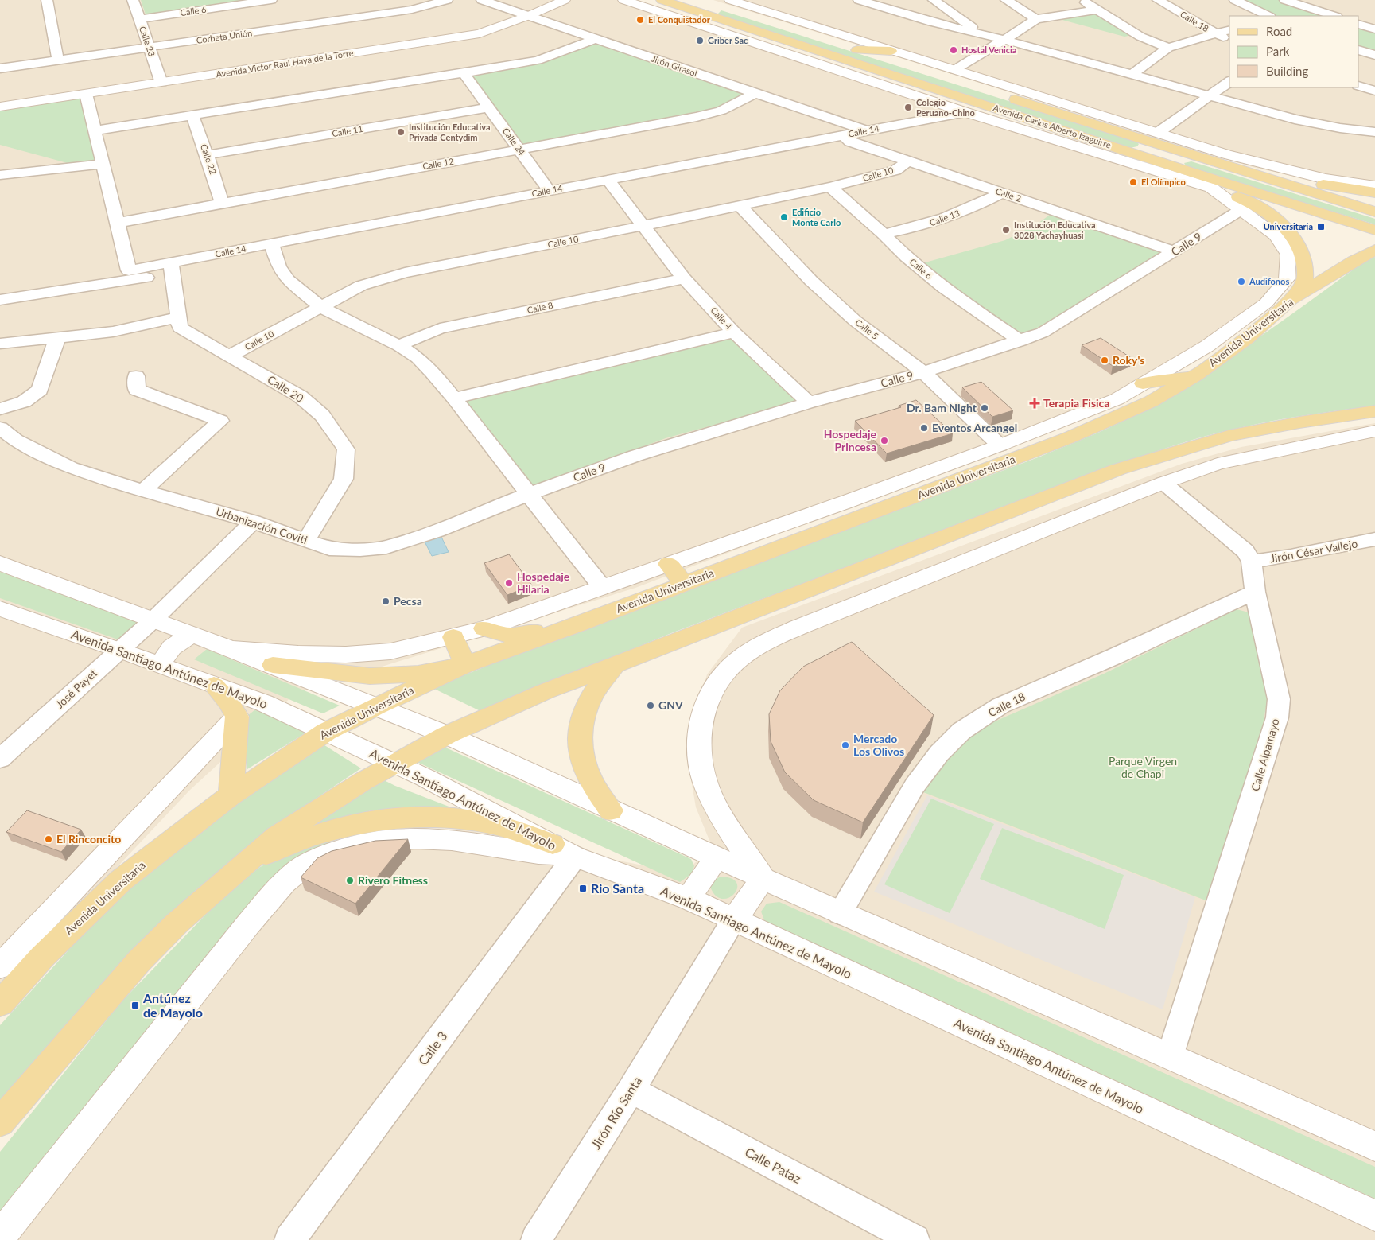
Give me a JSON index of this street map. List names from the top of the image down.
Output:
{
  "streets": {
    "main road": ["Avenida Carlos Alberto Izaguirre", "Avenida Universitaria"],
    "street": [
      "Calle 6",
      "Calle 18",
      "Corbeta Unión",
      "Calle 23",
      "Avenida Victor Raul Haya de la Torre",
      "Jirón Girasol",
      "Calle 11",
      "Calle 14",
      "Calle 24",
      "Calle 22",
      "Calle 12",
      "Calle 10",
      "Calle 2",
      "Calle 13",
      "Calle 9",
      "Calle 8",
      "Calle 4",
      "Calle 5",
      "Calle 20",
      "Urbanización Coviti",
      "Jirón César Vallejo",
      "Avenida Santiago Antúnez de Mayolo",
      "José Payet",
      "Calle Alpamayo",
      "Calle 3",
      "Jirón Río Santa",
      "Calle Pataz"
    ]
  },
  "crossings": [
    ["Calle 6", "Calle 23"],
    ["Calle 6", "Calle 10"],
    ["Calle 6", "Calle 13"],
    ["Calle 6", "Calle 9"],
    ["Calle 18", "Calle Alpamayo"],
    ["Corbeta Unión", "Calle 23"],
    ["Calle 23", "Avenida Victor Raul Haya de la Torre"],
    ["Avenida Victor Raul Haya de la Torre", "Jirón Girasol"],
    ["Jirón Girasol", "Calle 14"],
    ["Jirón Girasol", "Calle 12"],
    ["Avenida Carlos Alberto Izaguirre", "Calle 14"],
    ["Avenida Carlos Alberto Izaguirre", "Calle 9"],
    ["Avenida Carlos Alberto Izaguirre", "Avenida Universitaria"],
    ["Calle 11", "Calle 24"],
    ["Calle 11", "Calle 22"],
    ["Calle 14", "Calle 24"],
    ["Calle 14", "Calle 12"],
    ["Calle 14", "Calle 2"],
    ["Calle 14", "Calle 20"],
    ["Calle 24", "Calle 12"],
    ["Calle 22", "Calle 12"],
    ["Calle 10", "Calle 2"],
    ["Calle 10", "Calle 4"],
    ["Calle 10", "Calle 5"],
    ["Calle 10", "Calle 20"],
    ["Calle 2", "Calle 13"],
    ["Calle 2", "Calle 9"],
    ["Calle 9", "Calle 4"],
    ["Calle 9", "Calle 5"],
    ["Calle 9", "Avenida Universitaria"],
    ["Calle 9", "Urbanización Coviti"],
    ["Calle 8", "Calle 4"],
    ["Calle 5", "Avenida Universitaria"],
    ["Avenida Universitaria", "Avenida Santiago Antúnez de Mayolo"],
    ["Calle 20", "Urbanización Coviti"],
    ["Urbanización Coviti", "José Payet"],
    ["Jirón César Vallejo", "Calle Alpamayo"],
    ["Avenida Santiago Antúnez de Mayolo", "José Payet"],
    ["Avenida Santiago Antúnez de Mayolo", "Calle 3"],
    ["Avenida Santiago Antúnez de Mayolo", "Jirón Río Santa"],
    ["Jirón Río Santa", "Calle Pataz"]
  ],
  "parks": ["Parque Virgen de Chapi"],
  "places": {
    "other": [
      "El Conquistador",
      "Griber Sac",
      "Hostal Venicia",
      "Colegio Peruano-Chino",
      "Institución Educativa Privada Centydim",
      "El Olímpico",
      "Edificio Monte Carlo",
      "Institución Educativa 3028 Yachayhuasi",
      "Audifonos",
      "Roky's",
      "Dr. Bam Night",
      "Eventos Arcangel",
      "Hospedaje Princesa",
      "Hospedaje Hilaria",
      "Pecsa",
      "GNV",
      "Mercado Los Olivos",
      "El Rinconcito",
      "Rivero Fitness"
    ],
    "transit": ["Universitaria", "Rio Santa", "Antúnez de Mayolo"],
    "health": ["Terapia Fisica"]
  },
  "legend": ["Road", "Park", "Building"]
}
